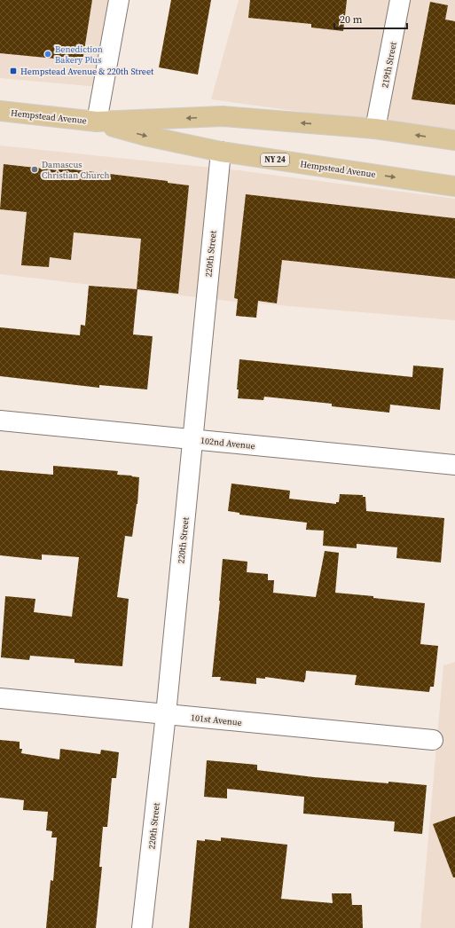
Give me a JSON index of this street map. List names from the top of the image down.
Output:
{
  "streets": {
    "main road": ["Hempstead Avenue", "NY 24"],
    "street": [
      "219th Street",
      "220th Street",
      "102nd Avenue",
      "101st Avenue"
    ]
  },
  "crossings": [
    ["219th Street", "Hempstead Avenue"],
    ["Hempstead Avenue", "220th Street"],
    ["220th Street", "102nd Avenue"],
    ["220th Street", "101st Avenue"]
  ],
  "places": {
    "other": ["Benediction Bakery Plus", "Damascus Christian Church"],
    "transit": ["Hempstead Avenue & 220th Street"]
  },
  "scale_bar": "20 m"
}
